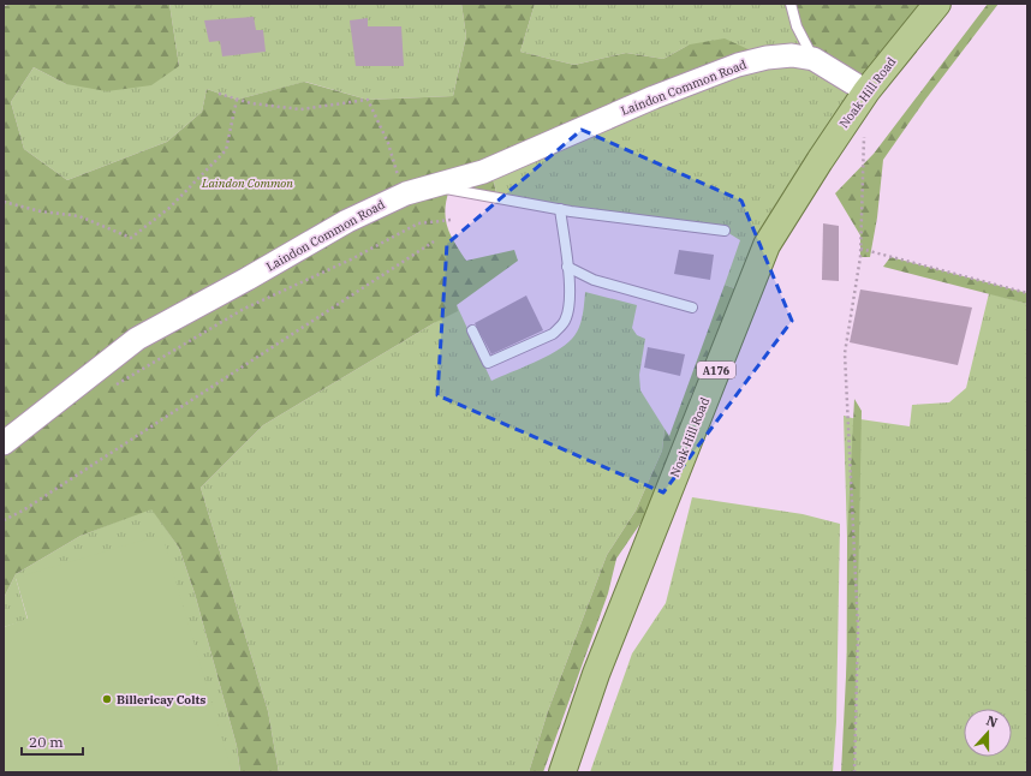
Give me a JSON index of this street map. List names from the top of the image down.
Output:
{
  "streets": {
    "main road": ["Noak Hill Road", "A176"],
    "street": ["Laindon Common Road"]
  },
  "crossings": [
    ["Laindon Common Road", "Noak Hill Road"]
  ],
  "parks": ["Laindon Common"],
  "places": ["Billericay Colts"],
  "scale_bar": "20 m",
  "north": "top"
}
